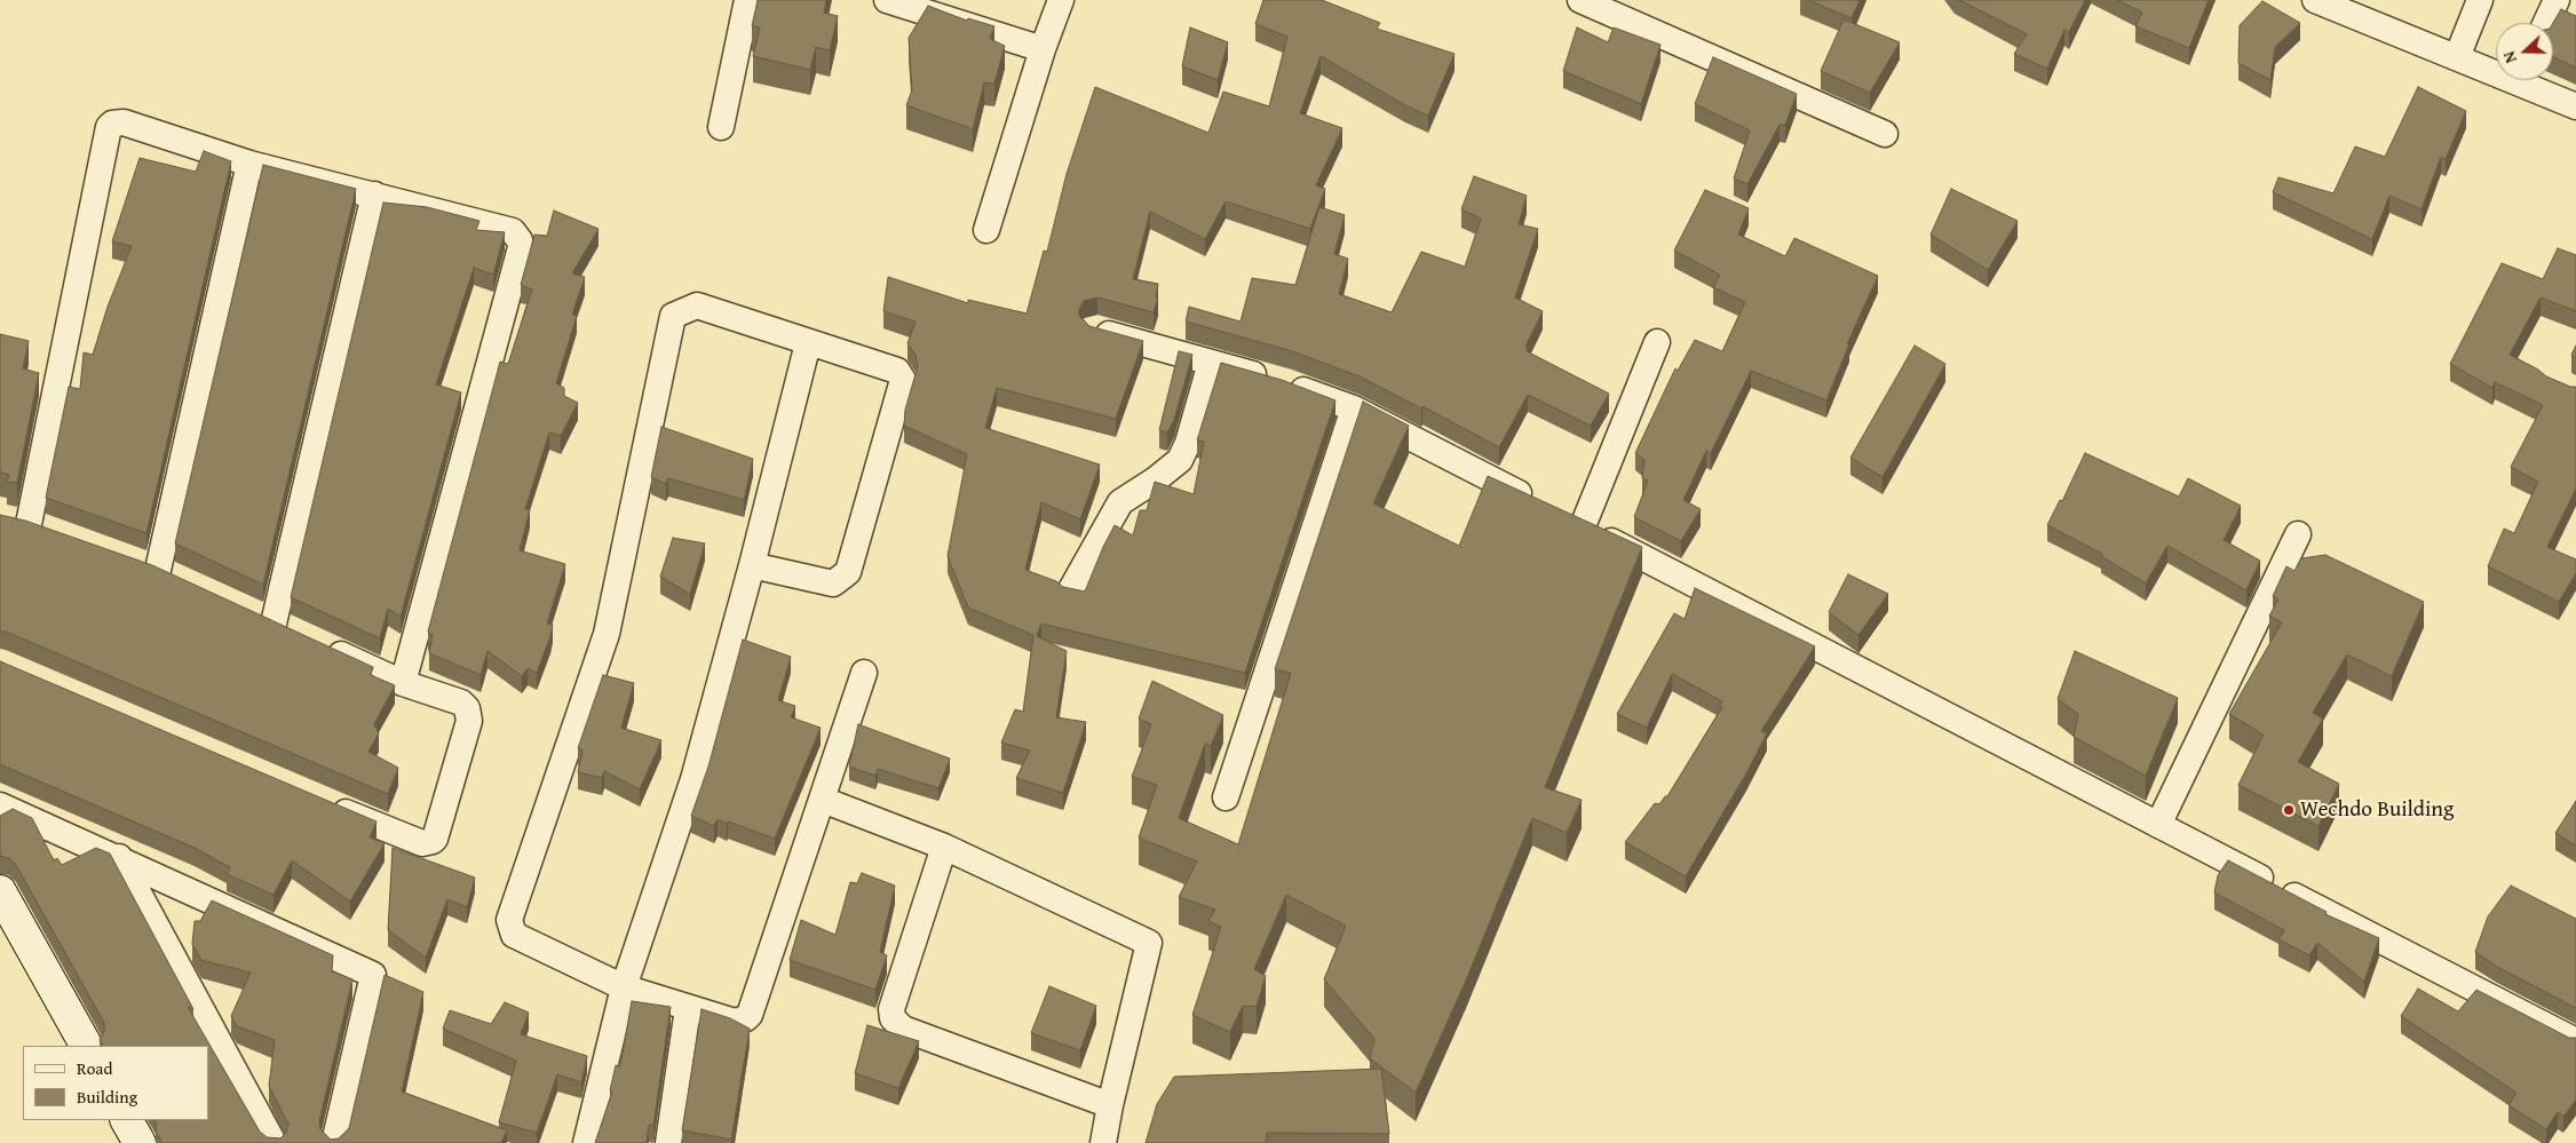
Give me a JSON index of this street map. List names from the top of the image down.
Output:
{
  "places": ["Wechdo Building"],
  "legend": ["Road", "Building"],
  "north": "left"
}
